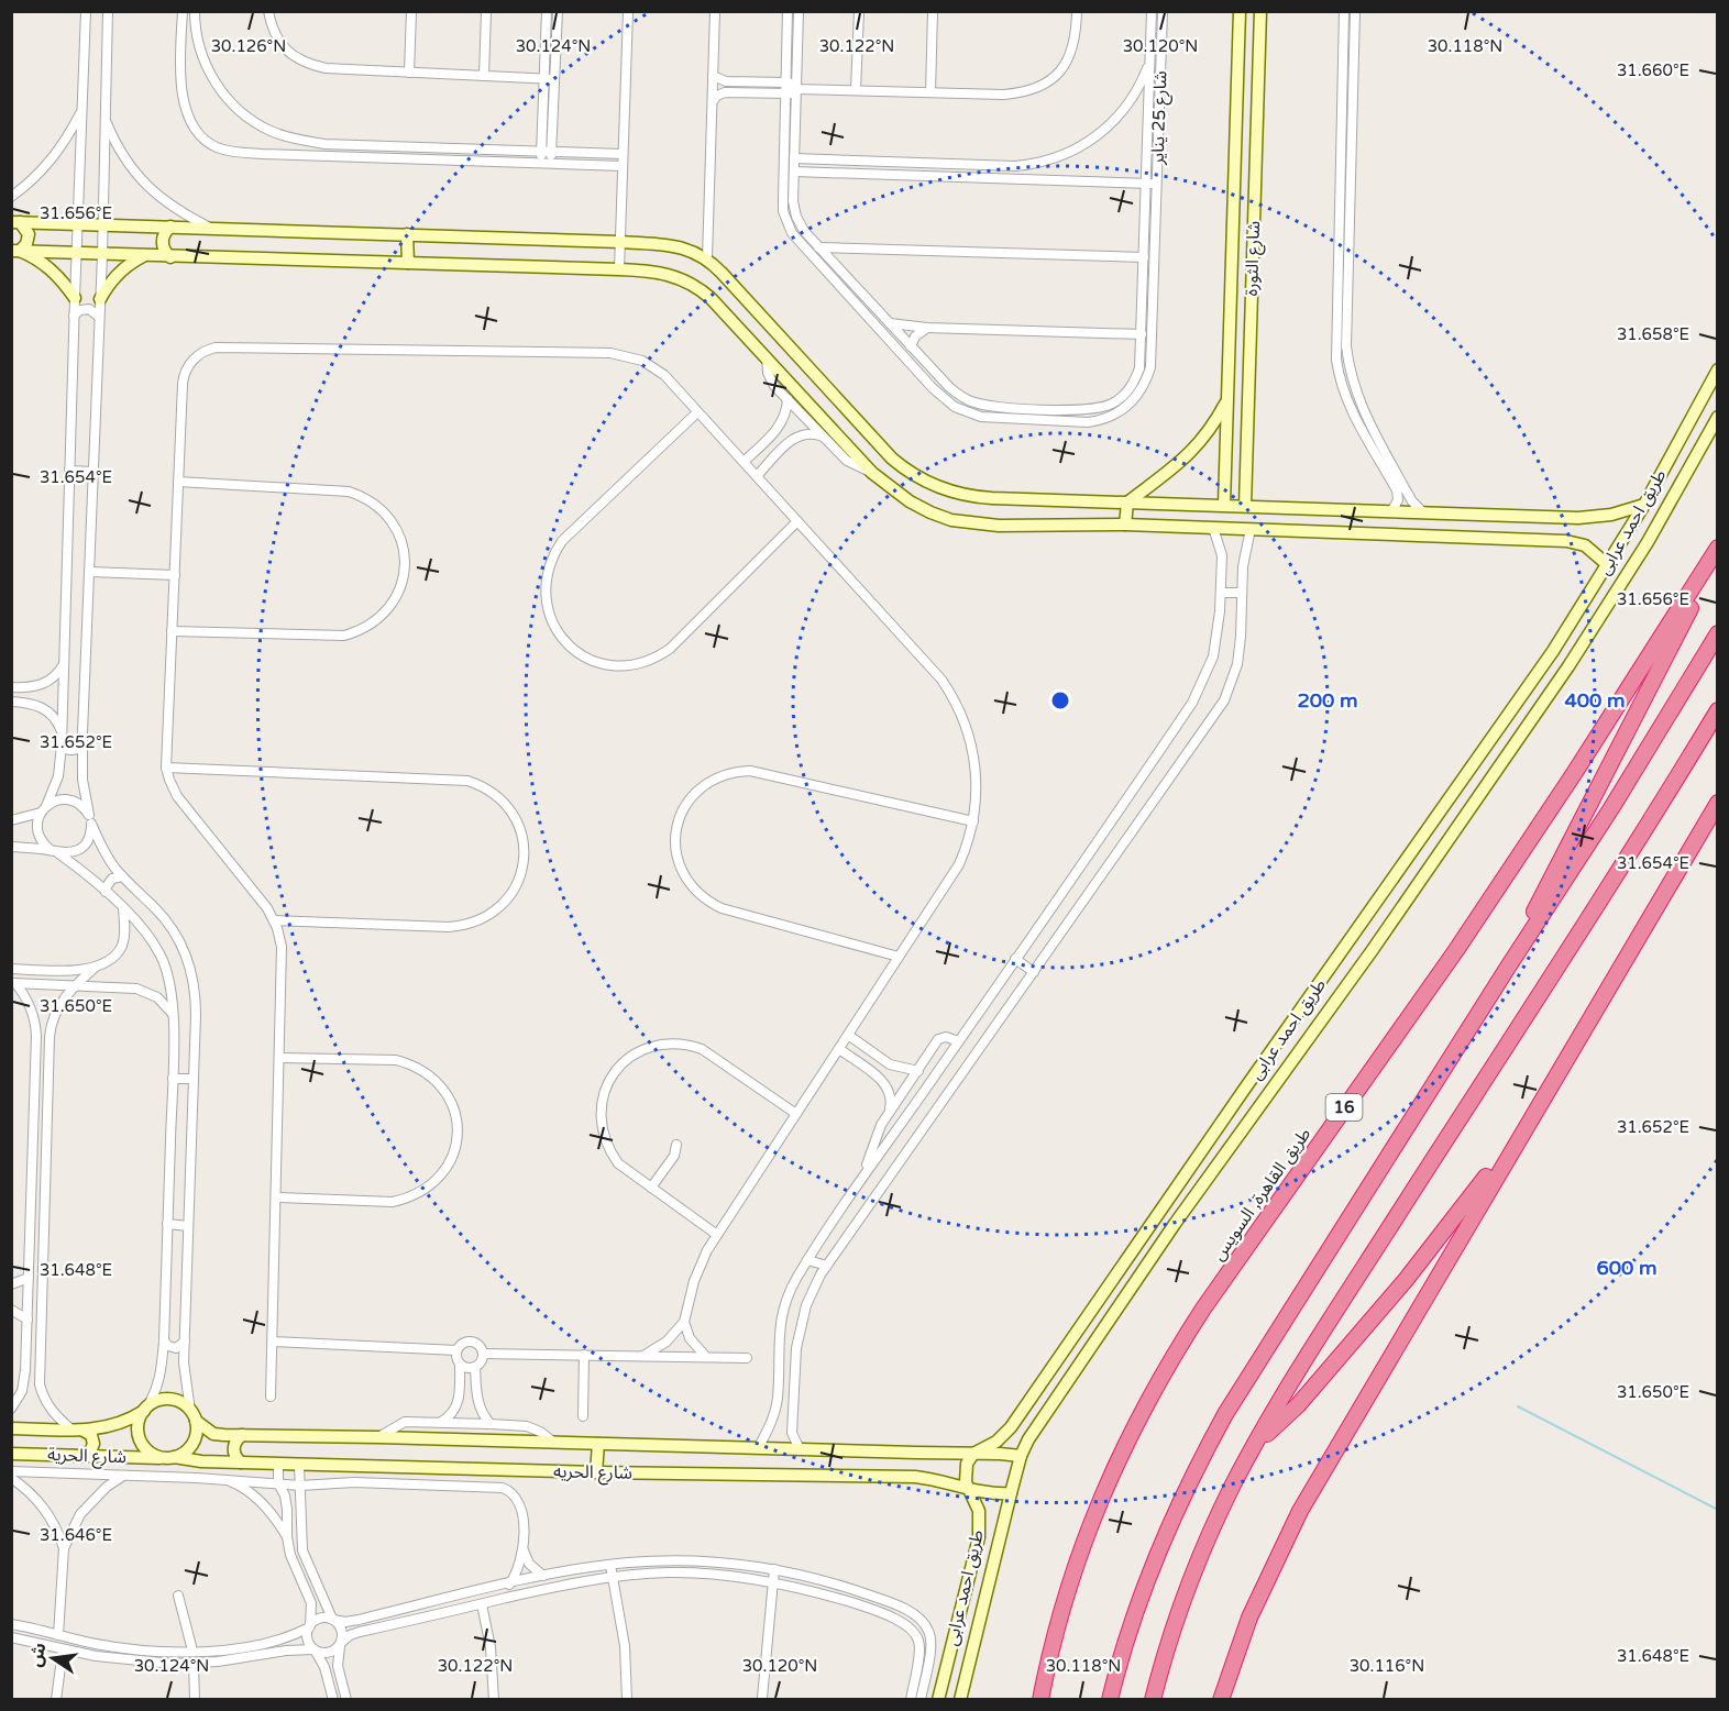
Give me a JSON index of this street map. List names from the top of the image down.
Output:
{
  "streets": {
    "highway": ["16", "طريق القاهرة, السويس"],
    "street": [
      "شارع 25 يناير",
      "شارع الثورة",
      "طريق احمد عرابى",
      "شارع الحرية",
      "شارع الحريه"
    ]
  },
  "crossings": [
    ["طريق احمد عرابى", "شارع الحريه"],
    ["شارع الحرية", "شارع الحريه"]
  ],
  "north": "left",
  "coordinates": [
    "30.126°N",
    "30.124°N",
    "30.122°N",
    "30.120°N",
    "30.118°N",
    "31.660°E",
    "31.656°E",
    "31.658°E",
    "31.654°E",
    "31.652°E",
    "31.650°E",
    "31.648°E",
    "31.646°E",
    "30.116°N"
  ],
  "rings": ["200 m", "400 m", "600 m"]
}
